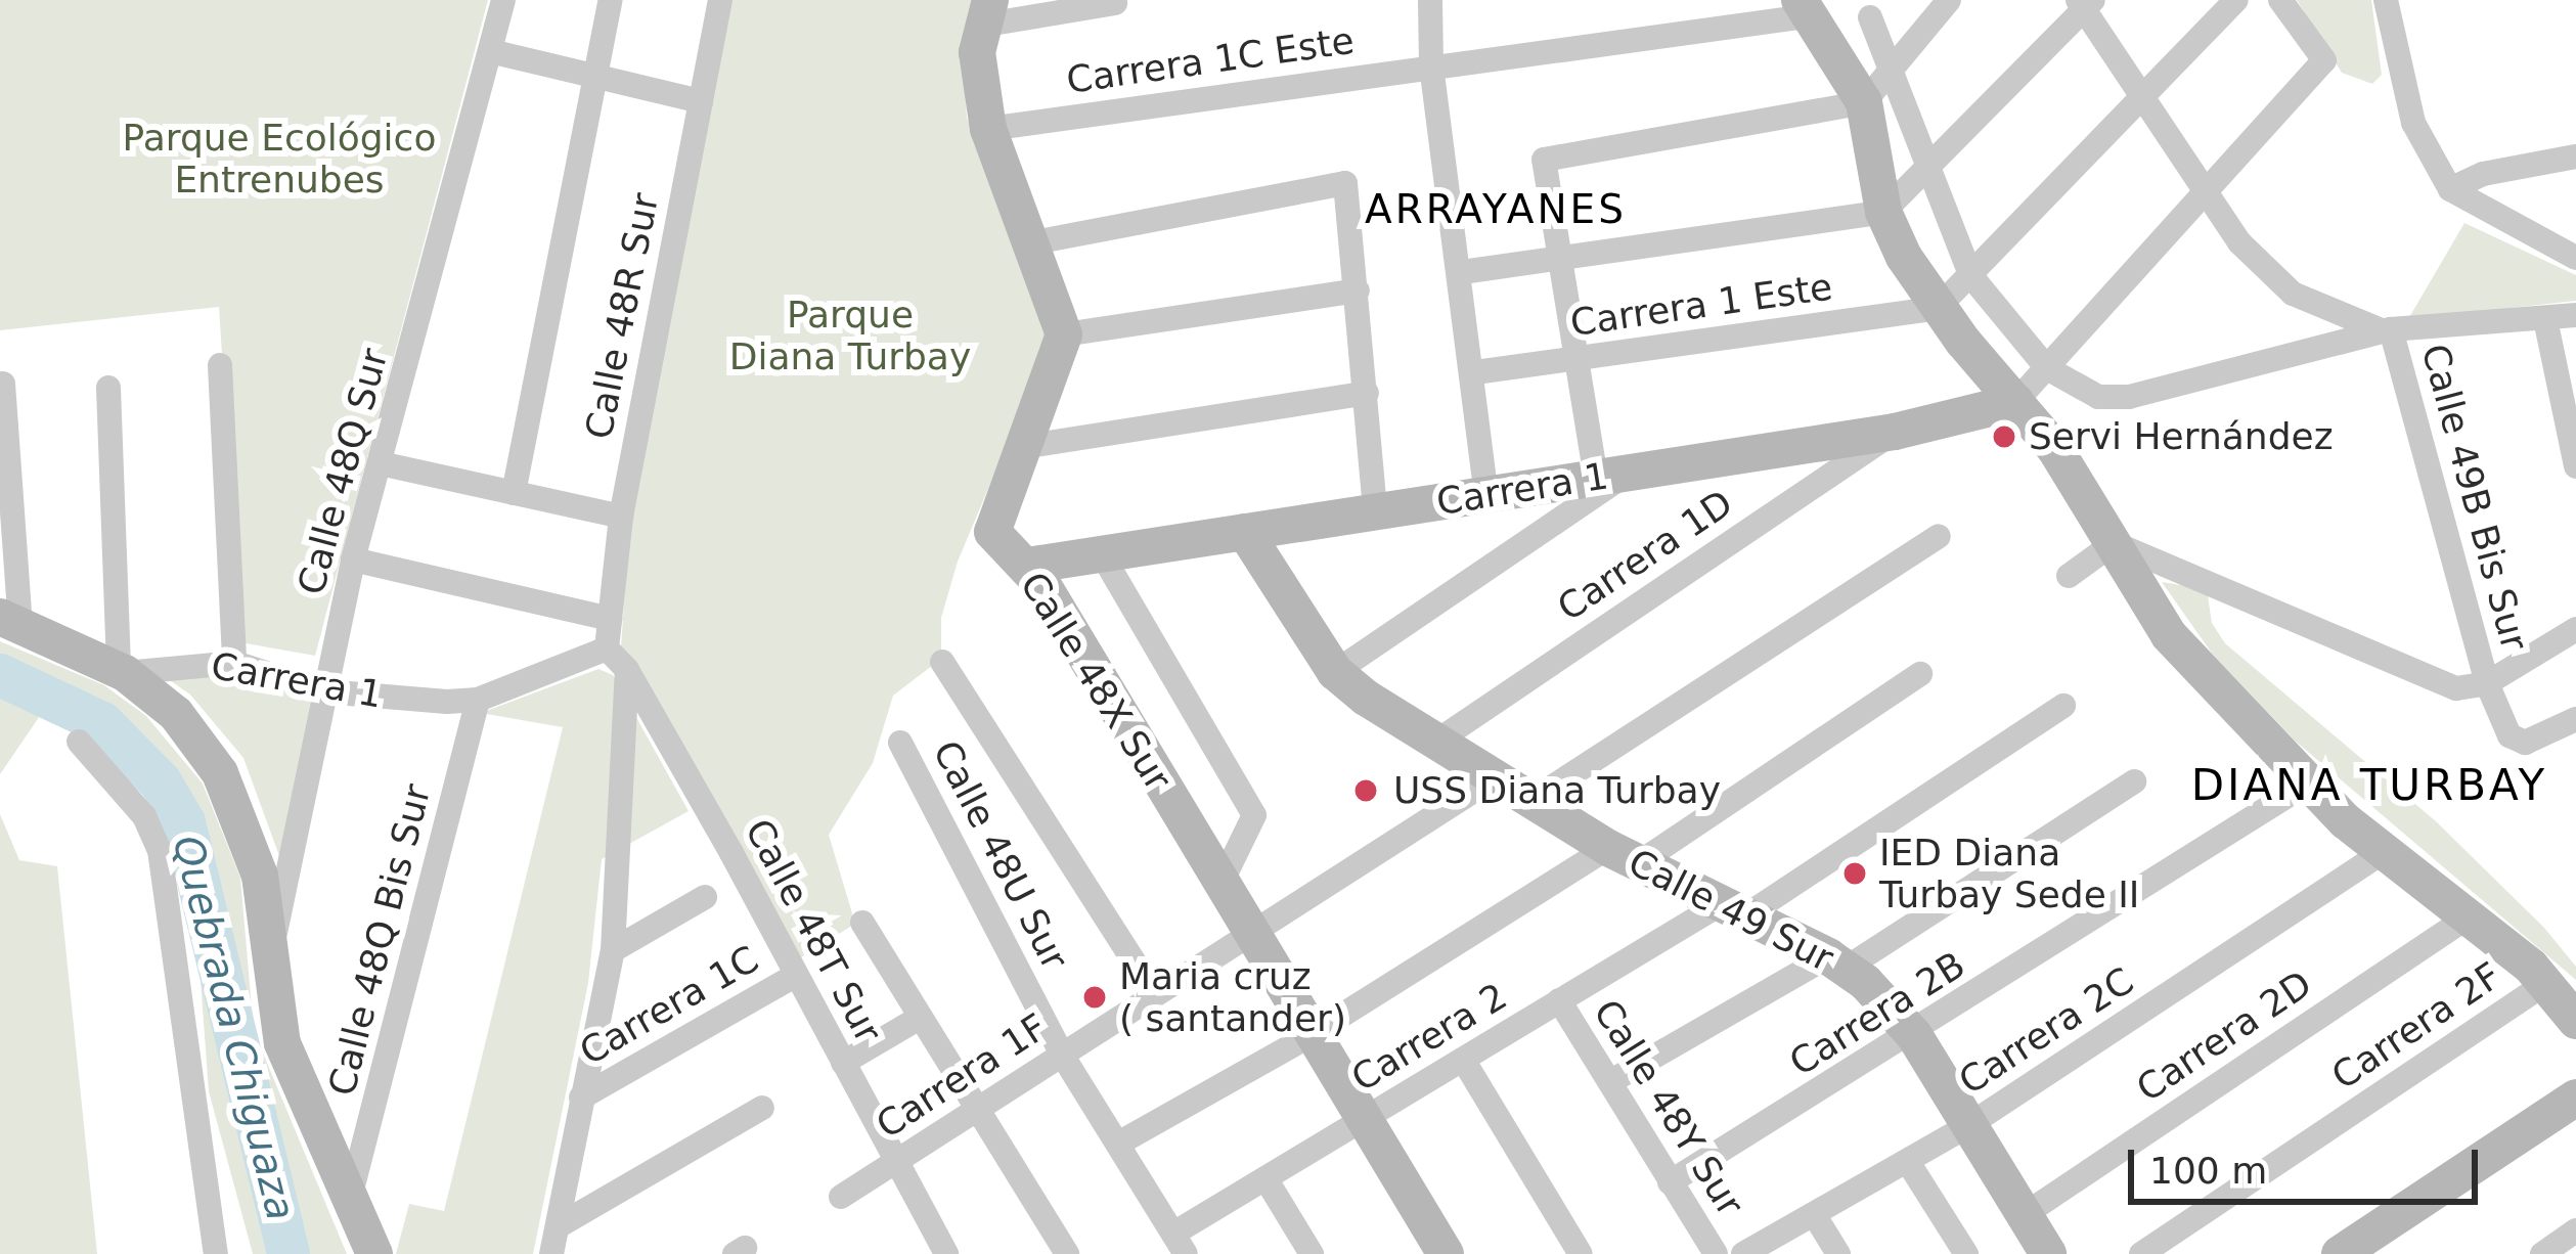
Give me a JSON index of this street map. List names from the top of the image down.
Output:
{
  "streets": {
    "street": [
      "Carrera 1C Este",
      "Carrera 1 Este",
      "Calle 48R Sur",
      "Calle 48Q Sur",
      "Carrera 1",
      "Calle 49B Bis Sur",
      "Carrera 1D",
      "Calle 48X Sur",
      "Calle 48U Sur",
      "Calle 49 Sur",
      "Calle 48T Sur",
      "Calle 48Q Bis Sur",
      "Carrera 1C",
      "Carrera 2B",
      "Carrera 2F",
      "Carrera 2C",
      "Carrera 2D",
      "Carrera 2",
      "Carrera 1F",
      "Calle 48Y Sur"
    ]
  },
  "crossings": [
    ["Calle 48R Sur", "Carrera 1"],
    ["Calle 48R Sur", "Calle 48T Sur"],
    ["Calle 48Q Sur", "Carrera 1"],
    ["Carrera 1", "Carrera 1D"],
    ["Carrera 1", "Calle 48X Sur"],
    ["Carrera 1", "Calle 49 Sur"],
    ["Carrera 1", "Calle 48T Sur"],
    ["Carrera 1", "Calle 48Q Bis Sur"],
    ["Carrera 1D", "Calle 49 Sur"],
    ["Calle 48X Sur", "Carrera 2"],
    ["Calle 48X Sur", "Carrera 1F"],
    ["Calle 48U Sur", "Carrera 2"],
    ["Calle 48U Sur", "Carrera 1F"],
    ["Calle 49 Sur", "Carrera 2B"],
    ["Calle 49 Sur", "Carrera 2C"],
    ["Calle 49 Sur", "Carrera 2D"],
    ["Calle 49 Sur", "Carrera 2"],
    ["Calle 49 Sur", "Carrera 1F"],
    ["Calle 48T Sur", "Carrera 1C"],
    ["Calle 48T Sur", "Carrera 1F"],
    ["Carrera 2B", "Calle 48Y Sur"],
    ["Carrera 2", "Calle 48Y Sur"]
  ],
  "districts": ["ARRAYANES", "DIANA TURBAY"],
  "water": ["Quebrada Chiguaza"],
  "parks": ["Parque Ecológico Entrenubes", "Parque Diana Turbay"],
  "places": [
    "Servi Hernández",
    "USS Diana Turbay",
    "IED Diana Turbay Sede II",
    "Maria cruz ( santander)"
  ],
  "scale_bar": "100 m"
}
